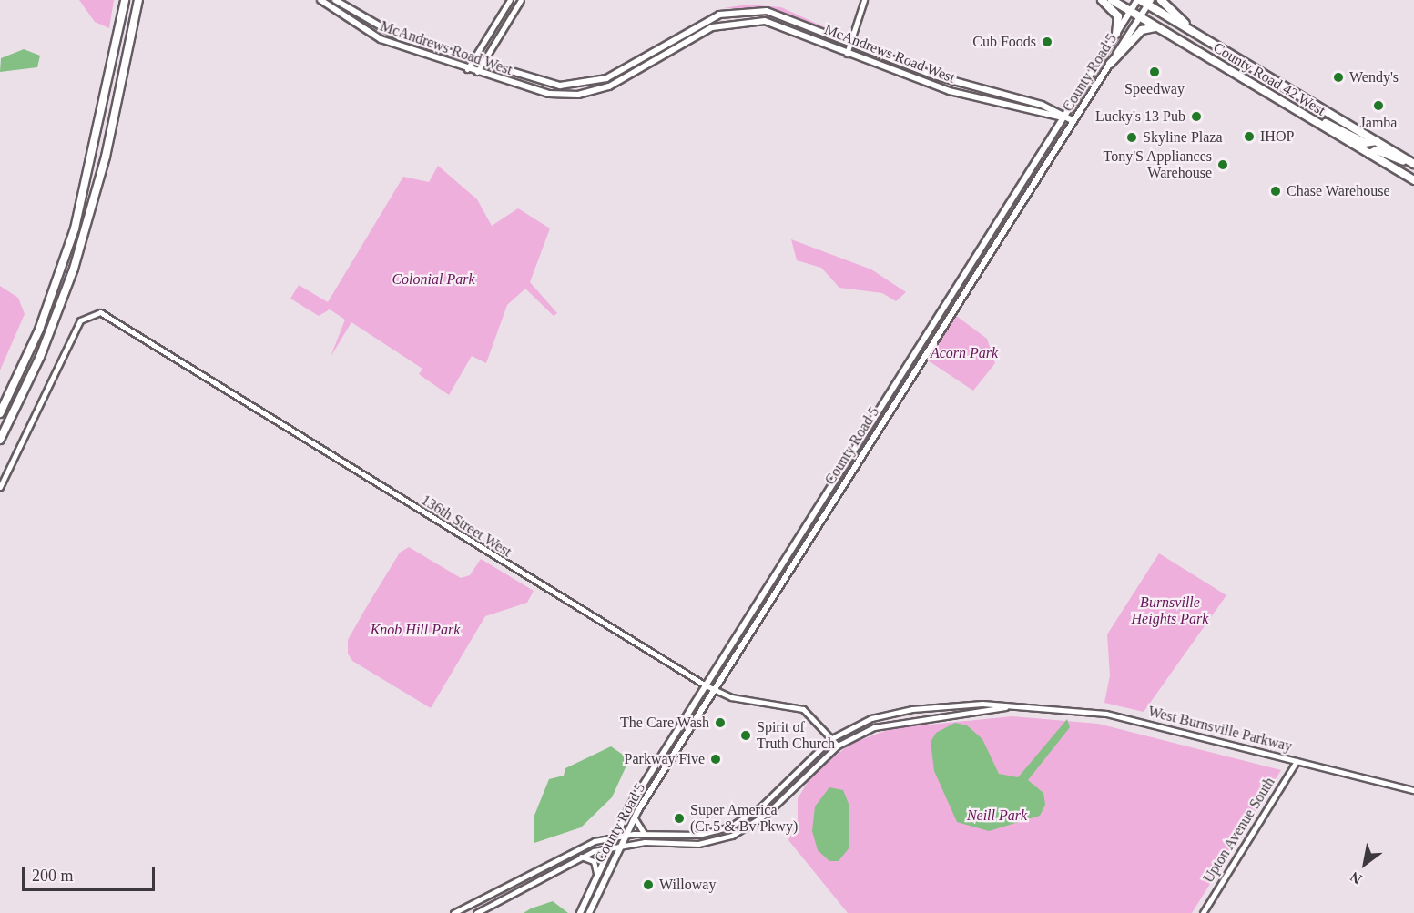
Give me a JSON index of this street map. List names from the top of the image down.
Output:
{
  "streets": {
    "highway": ["County Road 42 West"],
    "main road": ["McAndrews Road West", "County Road 5"],
    "street": ["136th Street West", "West Burnsville Parkway", "Upton Avenue South"]
  },
  "crossings": [
    ["McAndrews Road West", "County Road 5"],
    ["County Road 5", "County Road 42 West"],
    ["County Road 5", "136th Street West"],
    ["County Road 5", "West Burnsville Parkway"],
    ["136th Street West", "West Burnsville Parkway"],
    ["West Burnsville Parkway", "Upton Avenue South"]
  ],
  "parks": [
    "Colonial Park",
    "Acorn Park",
    "Burnsville Heights Park",
    "Knob Hill Park",
    "Neill Park"
  ],
  "places": [
    "Cub Foods",
    "Speedway",
    "Wendy's",
    "Jamba",
    "Lucky's 13 Pub",
    "IHOP",
    "Skyline Plaza",
    "Tony'S Appliances Warehouse",
    "Chase Warehouse",
    "The Care Wash",
    "Spirit of Truth Church",
    "Parkway Five",
    "Super America (Cr 5 & Bv Pkwy)",
    "Willoway"
  ],
  "scale_bar": "200 m",
  "north": "bottom left"
}
